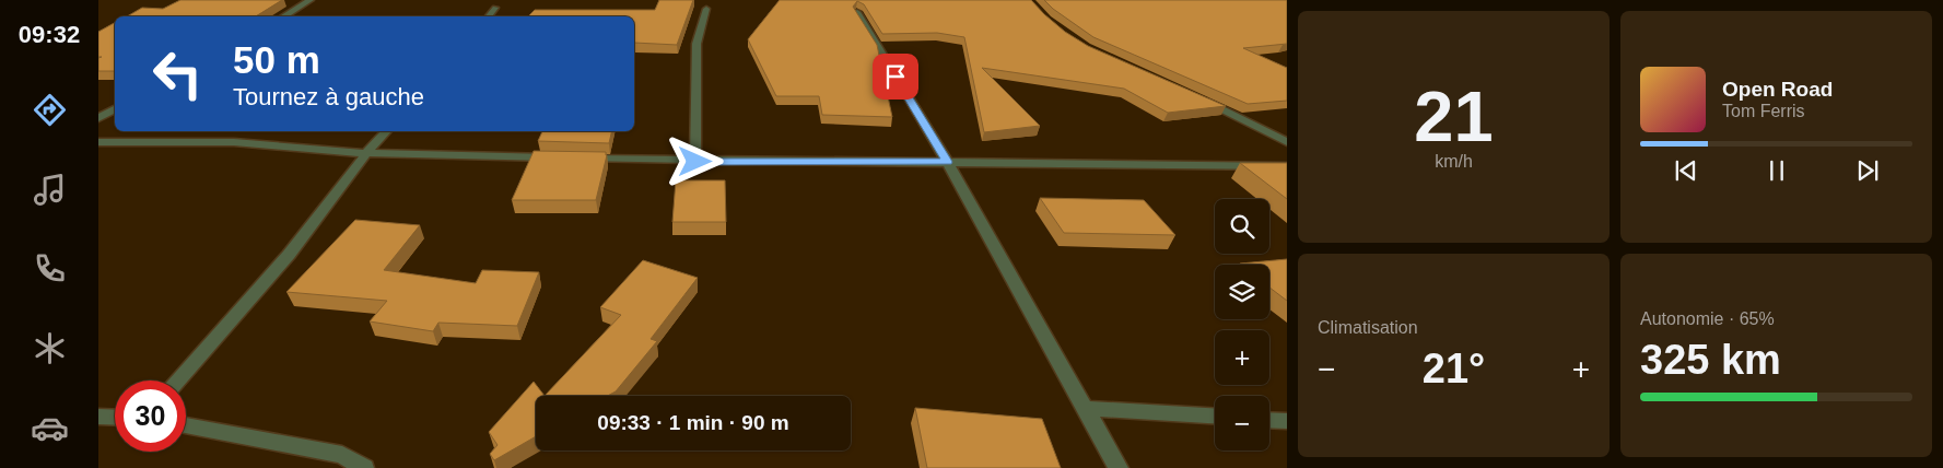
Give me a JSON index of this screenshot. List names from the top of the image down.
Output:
{
  "page": {
    "tabs": "09:32",
    "tile": [
      ["21", "km/h"],
      "Climatisation",
      ["Autonomie · 65%", "325 km"]
    ],
    "turn": ["50 m", "Tournez à gauche"],
    "song": ["Open Road", "Tom Ferris"],
    "map_buttons": ["+", "−"],
    "heat": ["−", "21°", "+"],
    "limit": "30",
    "trip": "09:33 · 1 min · 90 m"
  }
}
